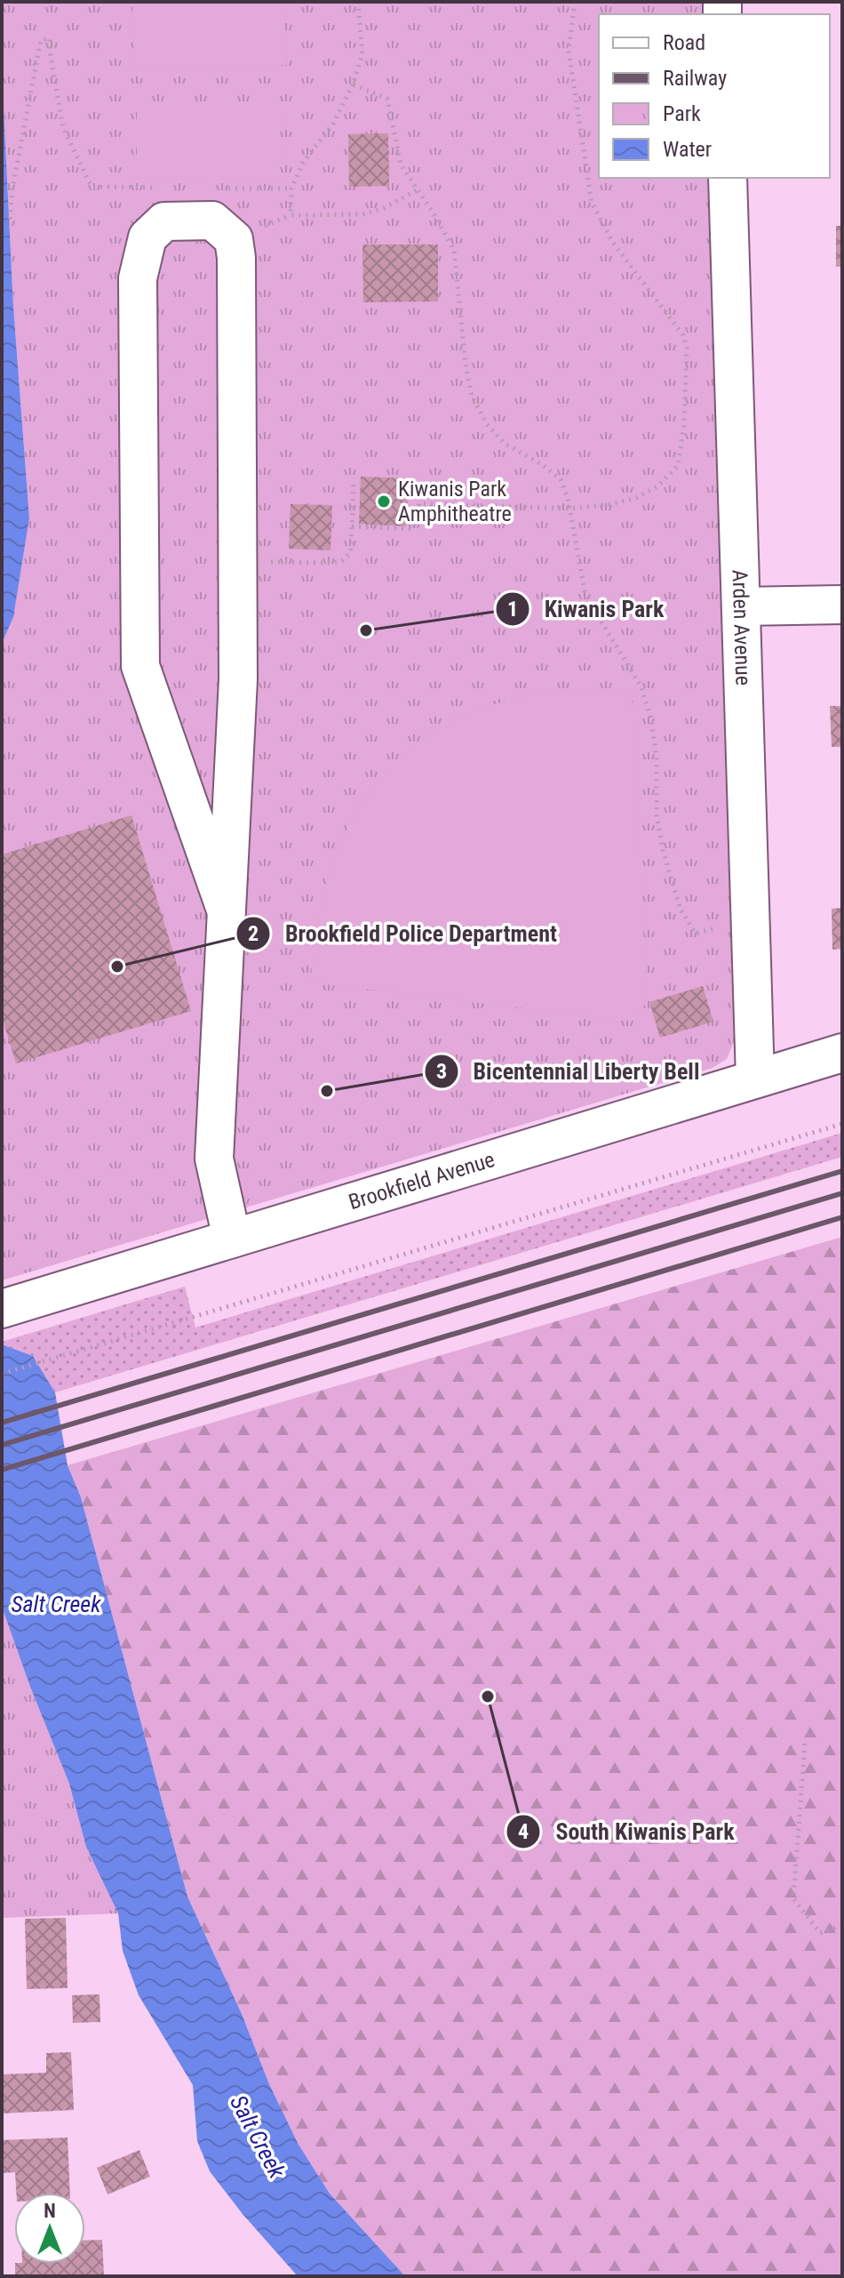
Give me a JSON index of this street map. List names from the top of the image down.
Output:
{
  "streets": {
    "street": ["Arden Avenue", "Brookfield Avenue"]
  },
  "crossings": [
    ["Arden Avenue", "Brookfield Avenue"]
  ],
  "water": ["Salt Creek"],
  "places": [
    "Kiwanis Park Amphitheatre",
    "Kiwanis Park",
    "Brookfield Police Department",
    "Bicentennial Liberty Bell",
    "South Kiwanis Park"
  ],
  "legend": [
    "Road",
    "Railway",
    "Park",
    "Water"
  ],
  "north": "top"
}
